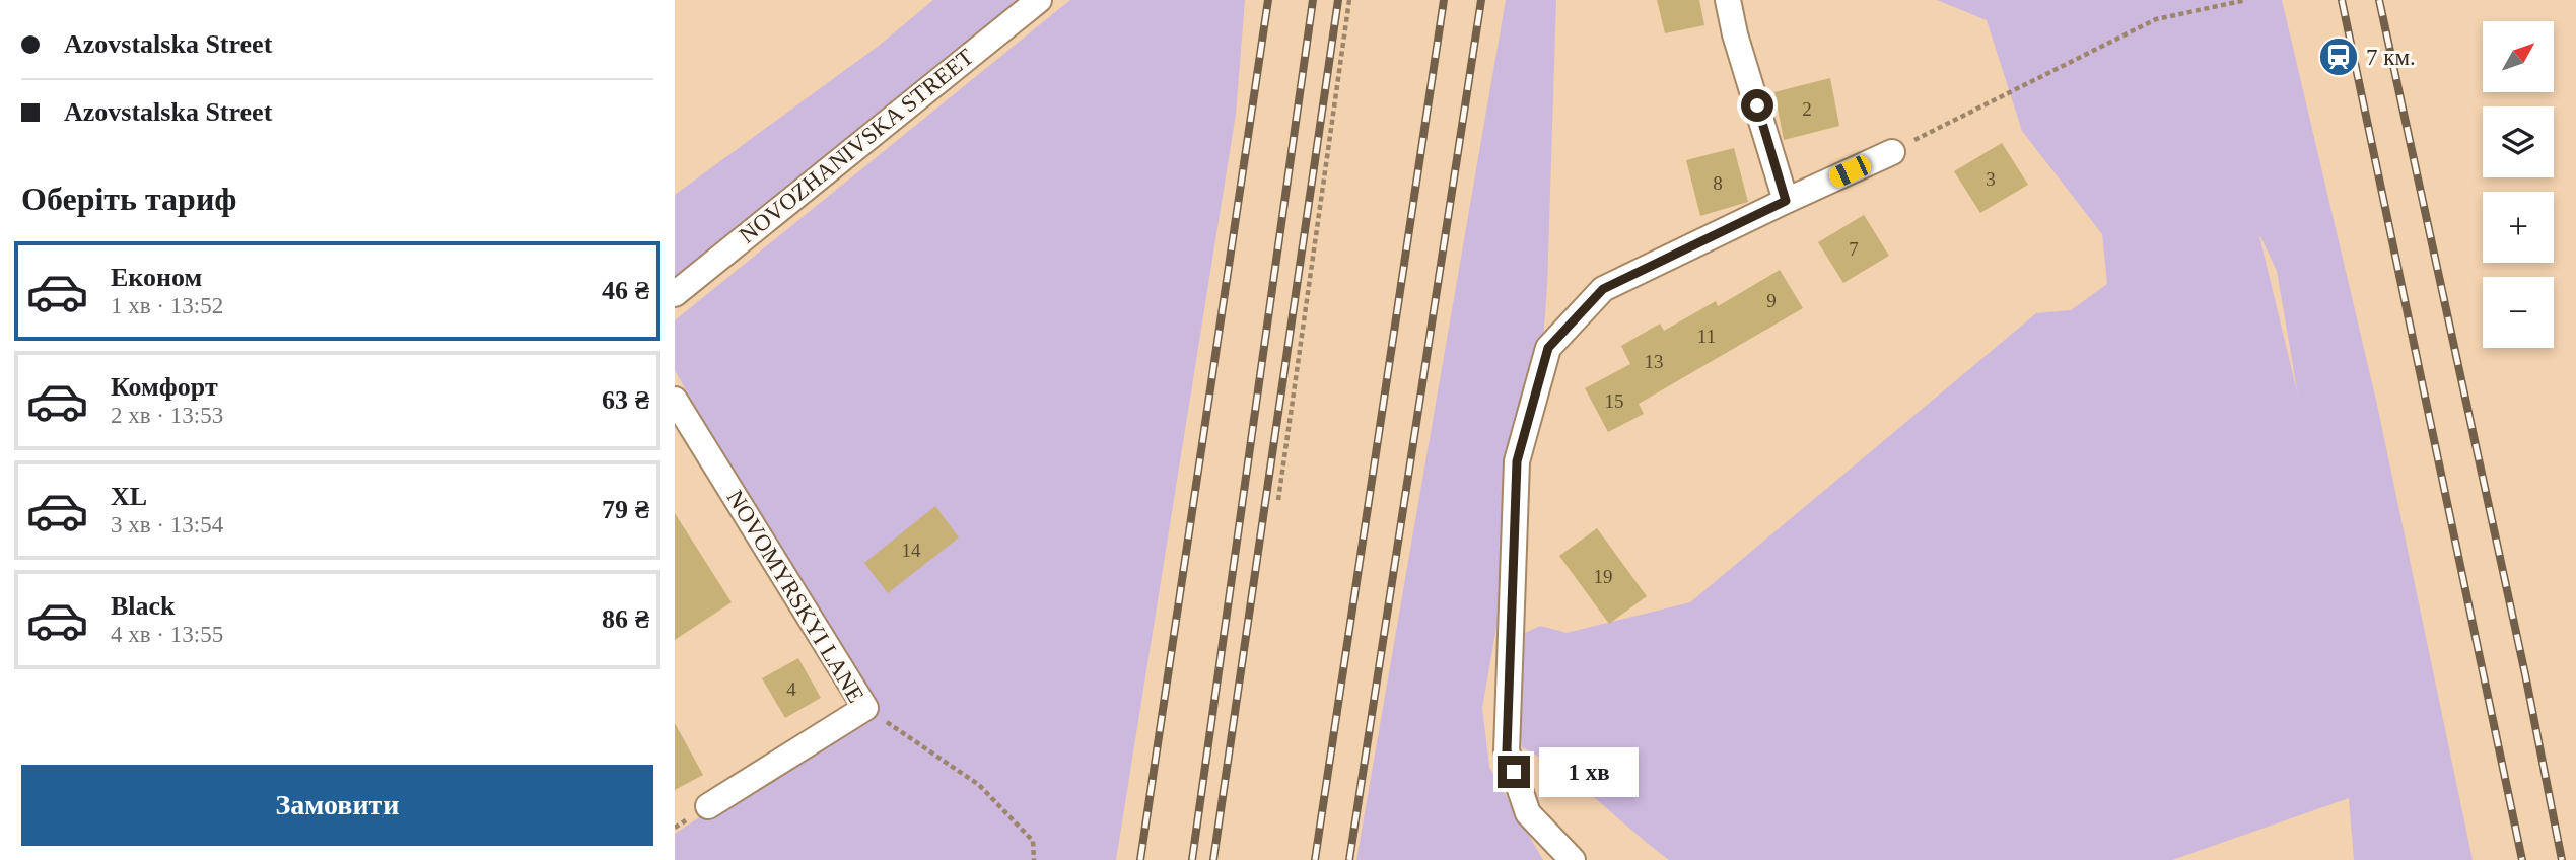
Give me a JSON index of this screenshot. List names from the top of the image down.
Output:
{
  "streets": {
    "street": ["NOVOZHANIVSKA STREET", "NOVOMYRSKYI LANE"]
  },
  "places": {
    "station": ["7 км."]
  },
  "house_numbers": [
    "2",
    "3",
    "8",
    "7",
    "9",
    "11",
    "13",
    "15",
    "14",
    "19",
    "4"
  ],
  "north": "top right",
  "page": {
    "banner": ["Azovstalska Street", "Azovstalska Street"],
    "map_buttons": ["+", "−"],
    "heading": "Оберіть тариф",
    "list": [
      {
        "name": "Економ",
        "note": "1 хв · 13:52",
        "value": "46 ₴"
      },
      {
        "name": "Комфорт",
        "note": "2 хв · 13:53",
        "value": "63 ₴"
      },
      {
        "name": "XL",
        "note": "3 хв · 13:54",
        "value": "79 ₴"
      },
      {
        "name": "Black",
        "note": "4 хв · 13:55",
        "value": "86 ₴"
      }
    ],
    "bubble": "1 хв",
    "buttons": "Замовити"
  }
}
